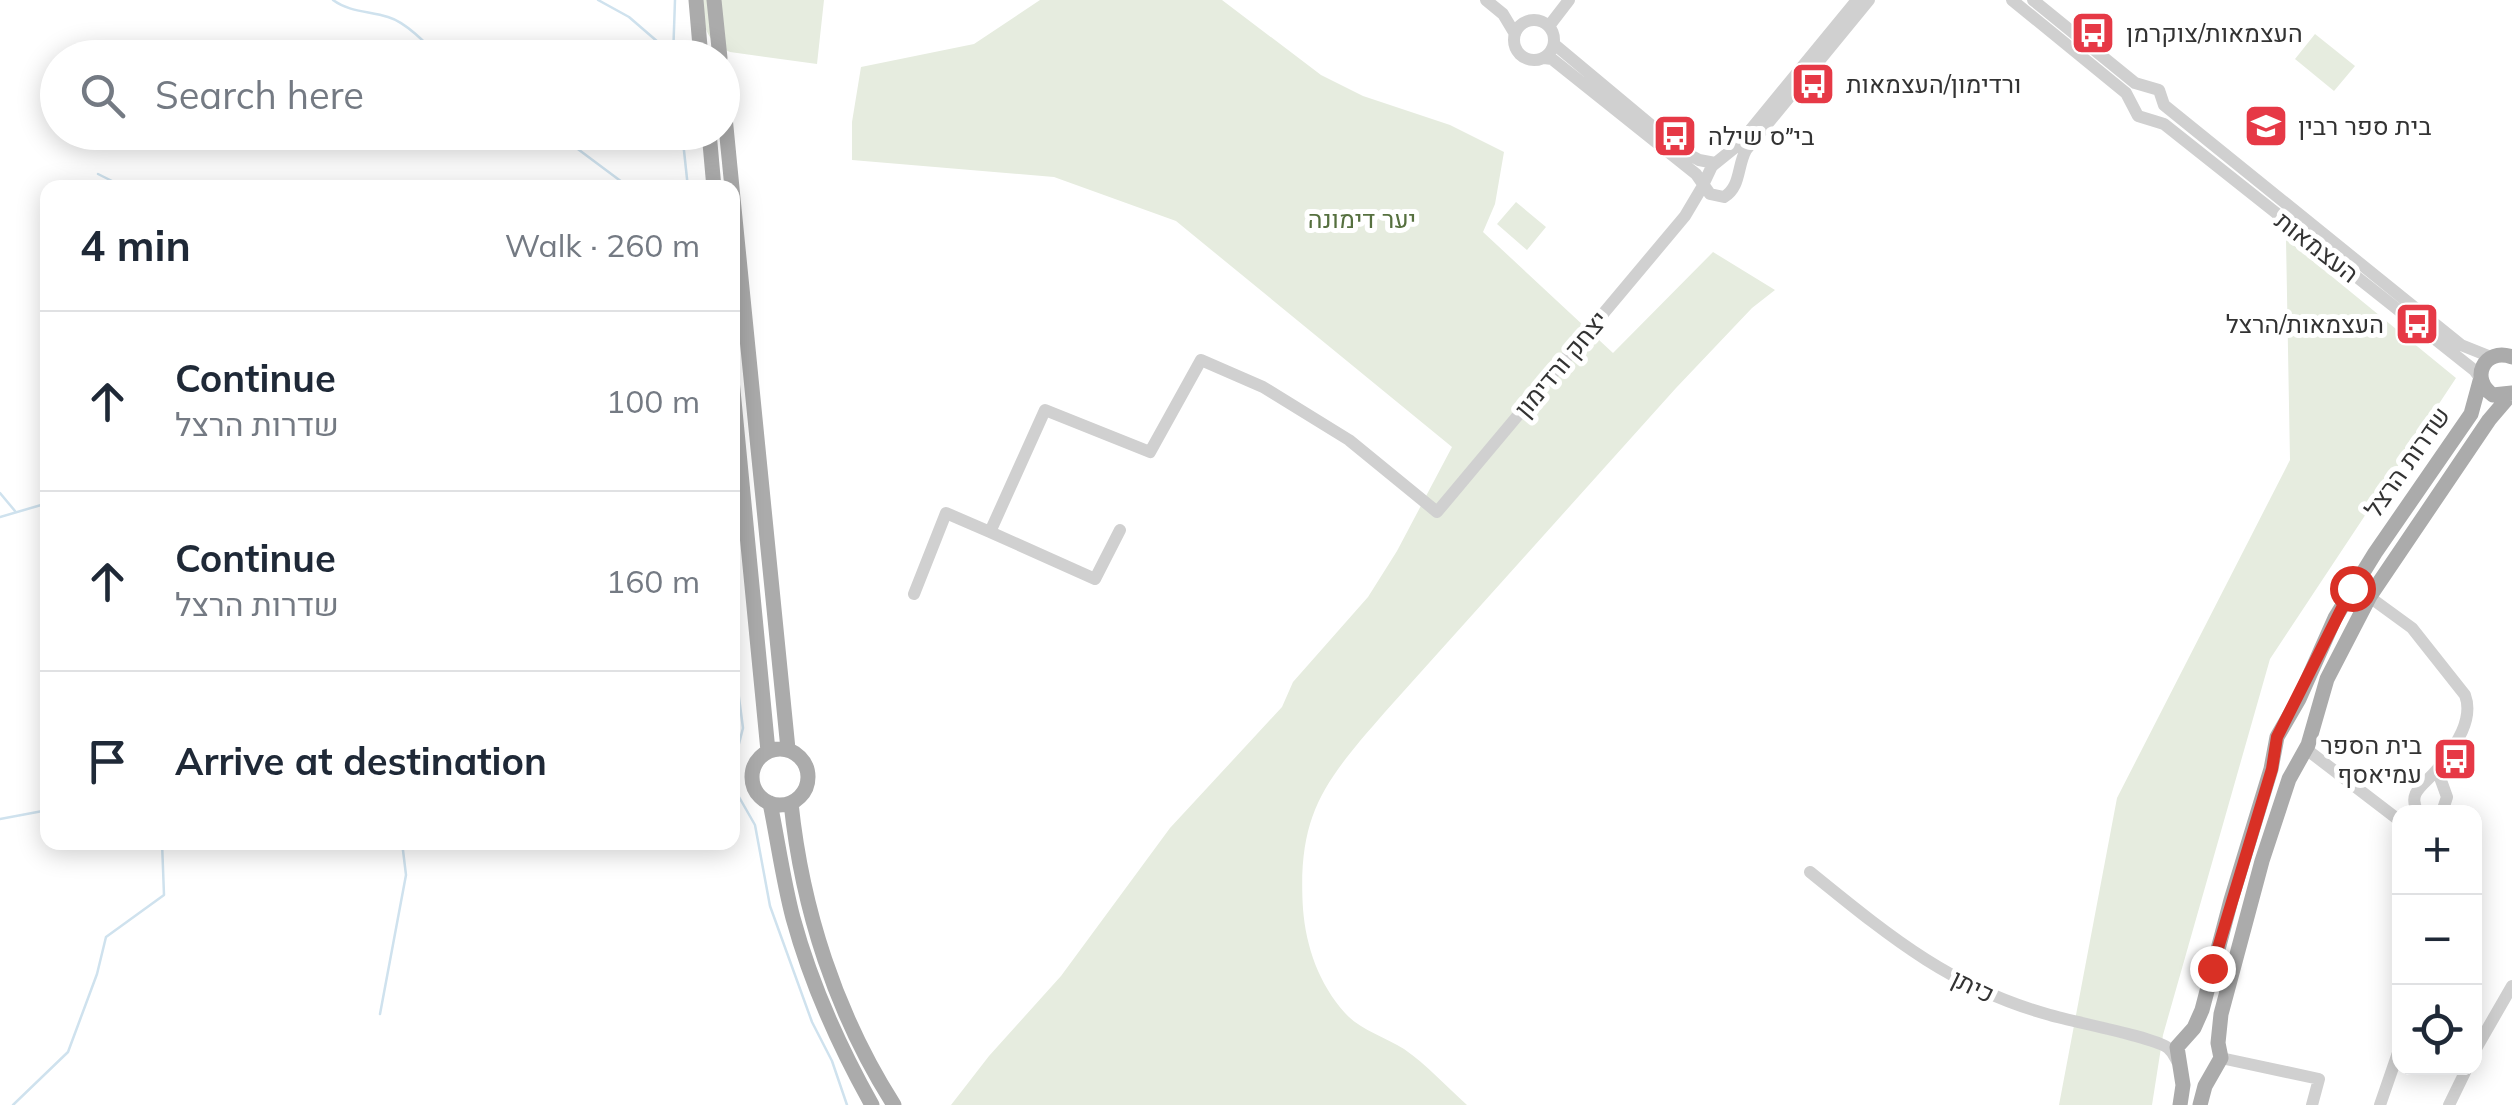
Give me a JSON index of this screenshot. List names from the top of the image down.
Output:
{
  "streets": {
    "main road": ["שדרות הרצל"],
    "street": ["העצמאות", "יצחק ורדימון", "כיתן"]
  },
  "crossings": [
    ["העצמאות", "שדרות הרצל"]
  ],
  "parks": ["יער דימונה"],
  "places": {
    "bus stop": [
      "העצמאות/צוקרמן",
      "ורדימון/העצמאות",
      "בי״ס שילה",
      "העצמאות/הרצל",
      "בית הספר עמיאסף"
    ],
    "school or university": ["בית ספר רבין"]
  },
  "page": {
    "search": "Search here",
    "heading": ["4 min", "Walk · 260 m"],
    "list": [
      ["Continue", "שדרות הרצל", "100 m"],
      ["Continue", "שדרות הרצל", "160 m"],
      "Arrive at destination"
    ],
    "map_buttons": ["+", "−"]
  }
}
